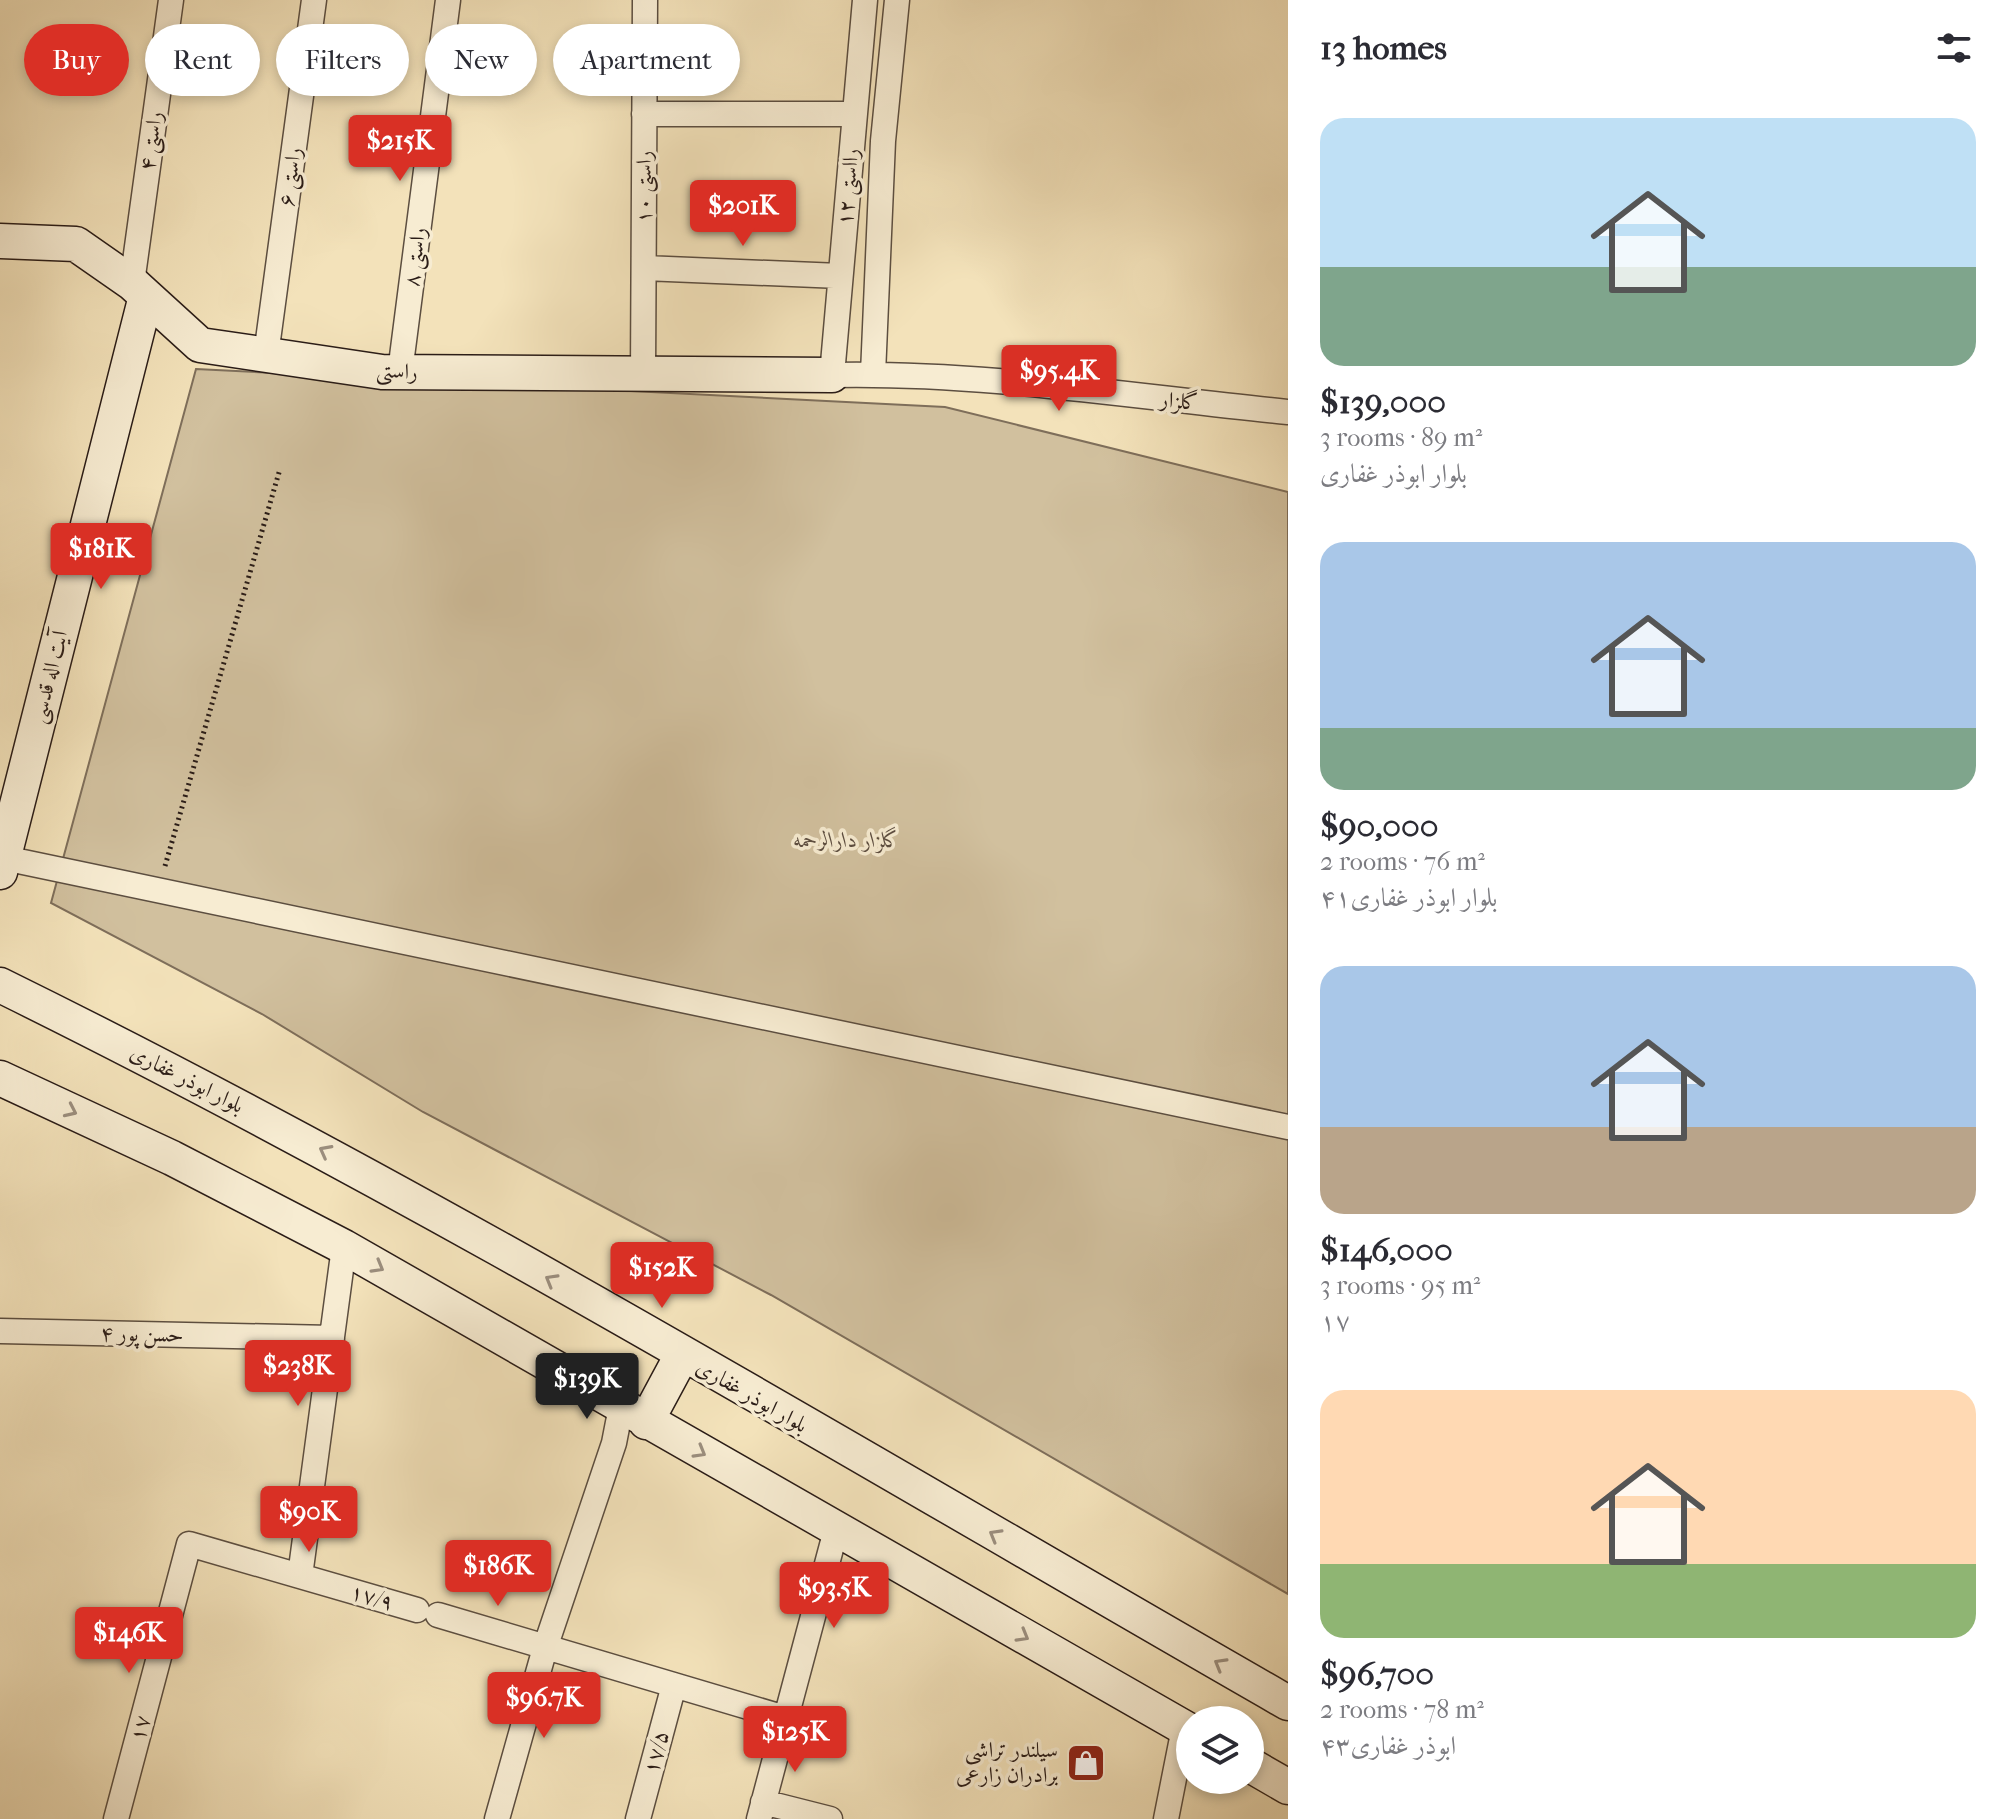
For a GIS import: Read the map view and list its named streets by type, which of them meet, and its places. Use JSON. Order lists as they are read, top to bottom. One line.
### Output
{"streets":{"main road":["راستی","آیت اله قدسی","بلوار ابوذر غفاری"],"street":["راستی ۴","راستی ۶","راستی ۱۰","۱۲ رااستی","راستی ۸","گلزار","۴ حسن پور","۱۷/۹","۱۷","۱۷/۵"]},"crossings":[["راستی ۴","راستی"],["راستی ۴","آیت اله قدسی"],["راستی ۶","راستی"],["راستی ۱۰","راستی"],["۱۲ رااستی","راستی"],["۱۲ رااستی","گلزار"],["راستی ۸","راستی"],["راستی","گلزار"],["راستی","آیت اله قدسی"],["۱۷/۹","۱۷"],["۱۷/۹","۱۷/۵"]],"parks":["گلزار دارالرحمه"],"places":{"shop":["سیلندر تراشی برادران زارعی"]},"page":{"heading":"13 homes","chip":["Buy","Rent","Filters","New","Apartment"],"list":[{"name":"$139,000","note":"3 rooms · 89 m² · بلوار ابوذر غفاری"},{"name":"$90,000","note":"2 rooms · 76 m² · بلوار ابوذر غفاری۴۱"},{"name":"$146,000","note":"3 rooms · 95 m² · ۱۷"},{"name":"$96,700","note":"2 rooms · 78 m² · ۴۳ابوذر غفاری"}],"price":["$215K","$201K","$95.4K","$181K","$152K","$238K","$139K","$90K","$186K","$93.5K","$146K","$96.7K","$125K"]}}
